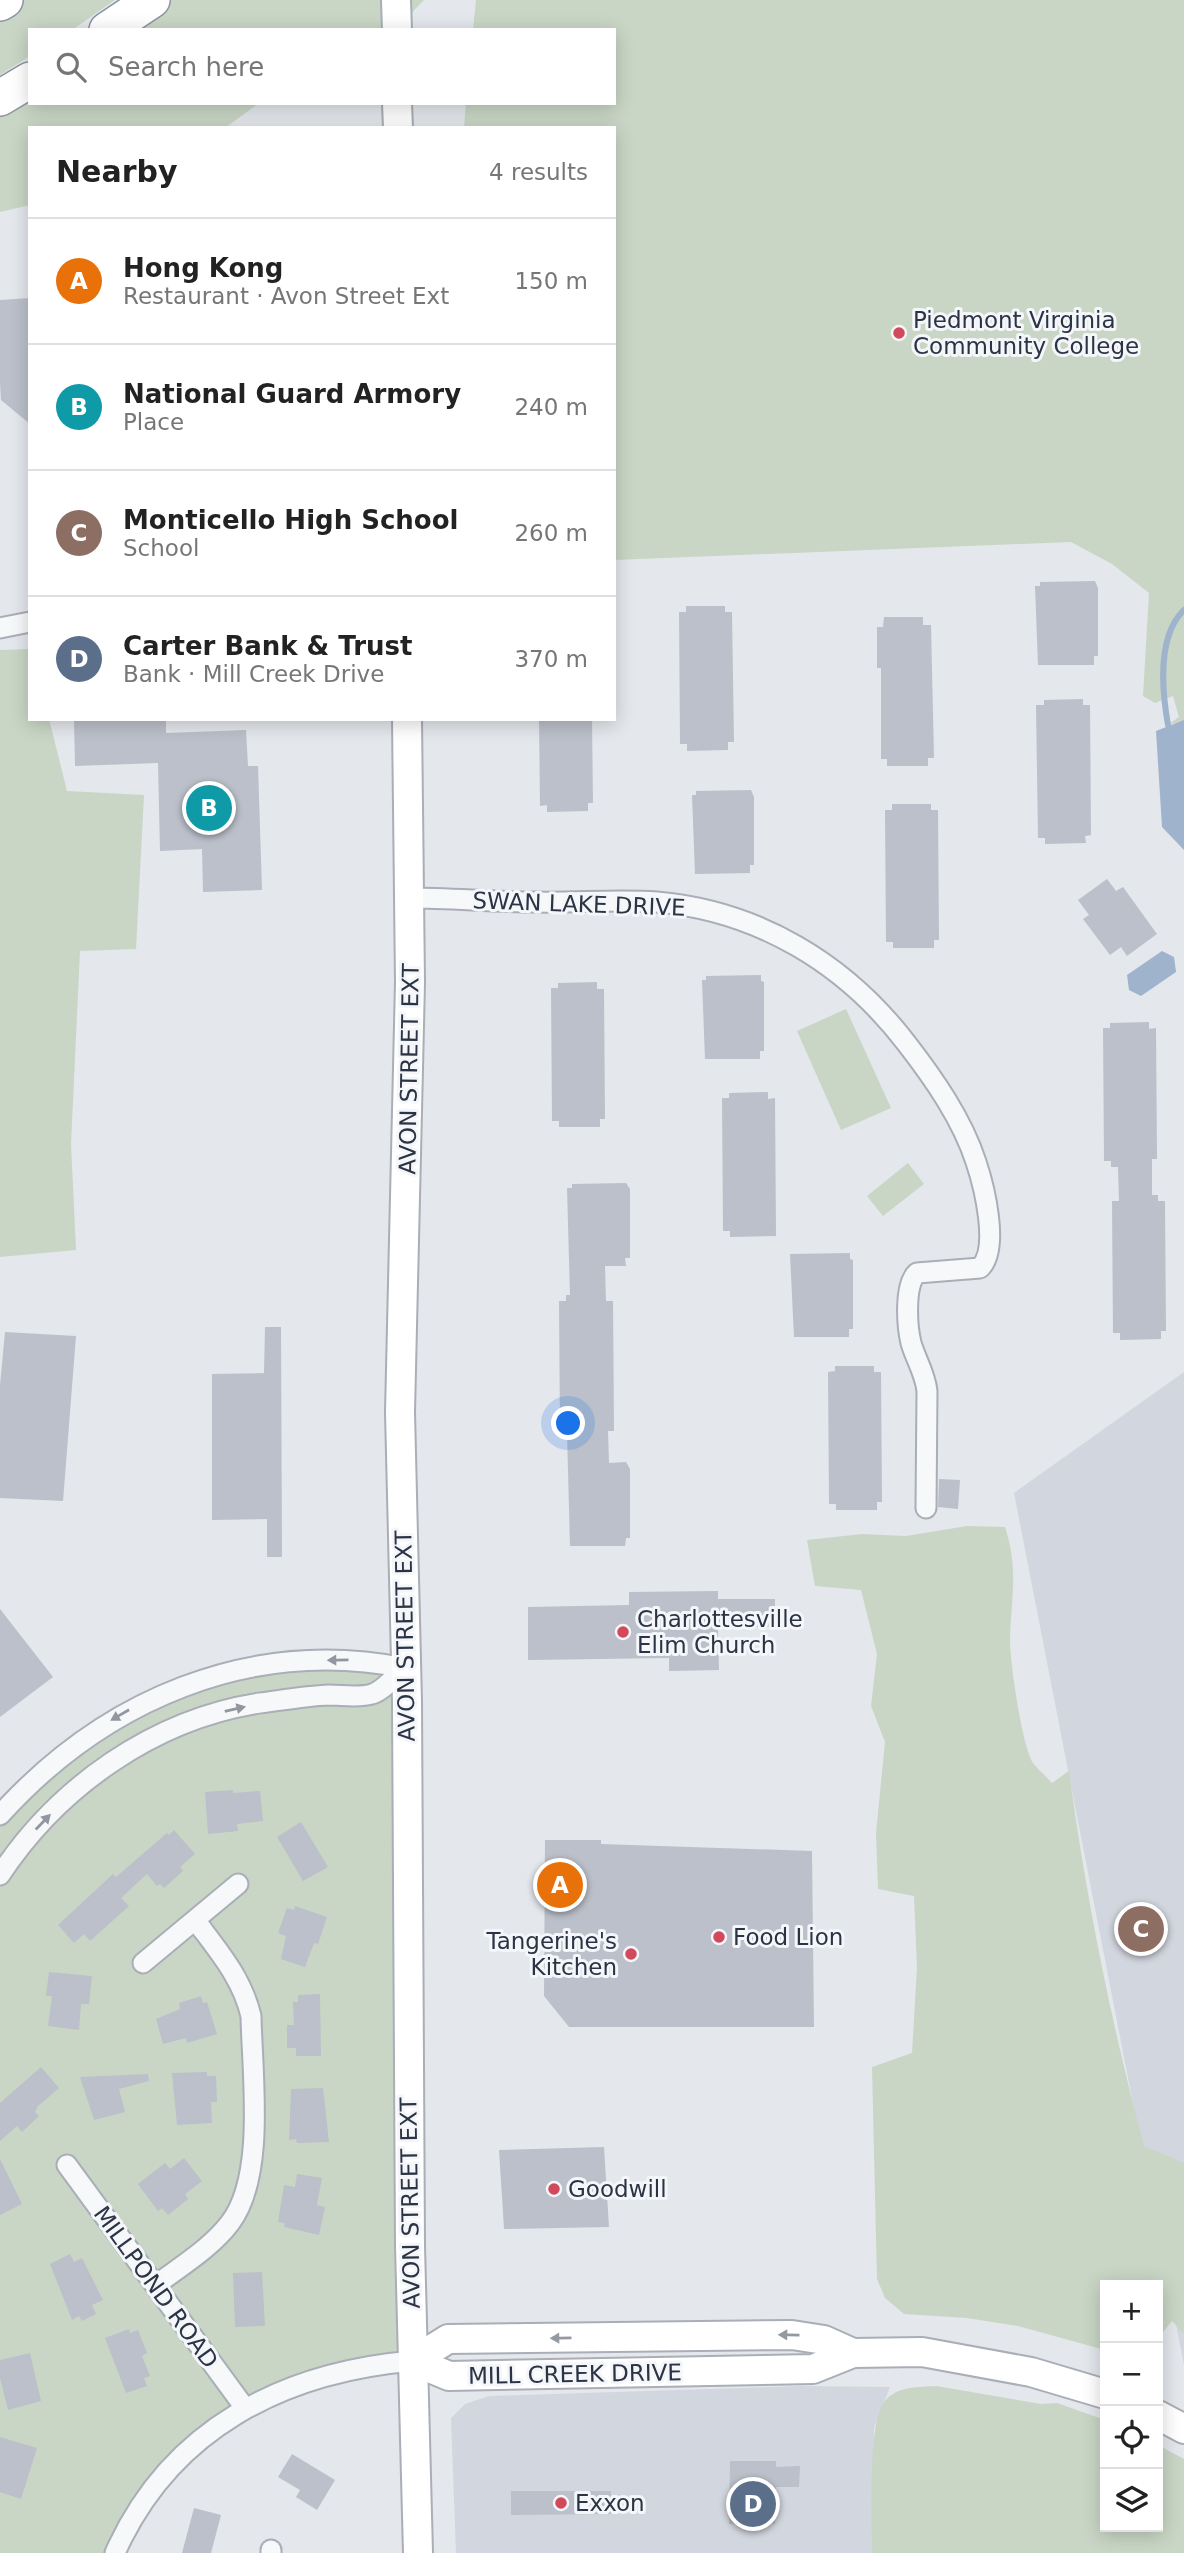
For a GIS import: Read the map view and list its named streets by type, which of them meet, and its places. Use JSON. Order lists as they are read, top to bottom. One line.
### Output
{"streets":{"main road":["AVON STREET EXT","MILL CREEK DRIVE"],"street":["SWAN LAKE DRIVE","MILLPOND ROAD"]},"crossings":[["SWAN LAKE DRIVE","AVON STREET EXT"],["AVON STREET EXT","MILL CREEK DRIVE"],["MILLPOND ROAD","MILL CREEK DRIVE"]],"places":["Piedmont Virginia Community College","Charlottesville Elim Church","Food Lion","Tangerine's Kitchen","Goodwill","Exxon"],"page":{"search":"Search here","heading":["Nearby","4 results"],"list":[{"mark":"A","name":"Hong Kong","note":"Restaurant · Avon Street Ext","value":"150 m"},{"mark":"B","name":"National Guard Armory","note":"Place","value":"240 m"},{"mark":"C","name":"Monticello High School","note":"School","value":"260 m"},{"mark":"D","name":"Carter Bank & Trust","note":"Bank · Mill Creek Drive","value":"370 m"}],"pins":["B","A","C","D"],"map_buttons":["+","−"]}}
